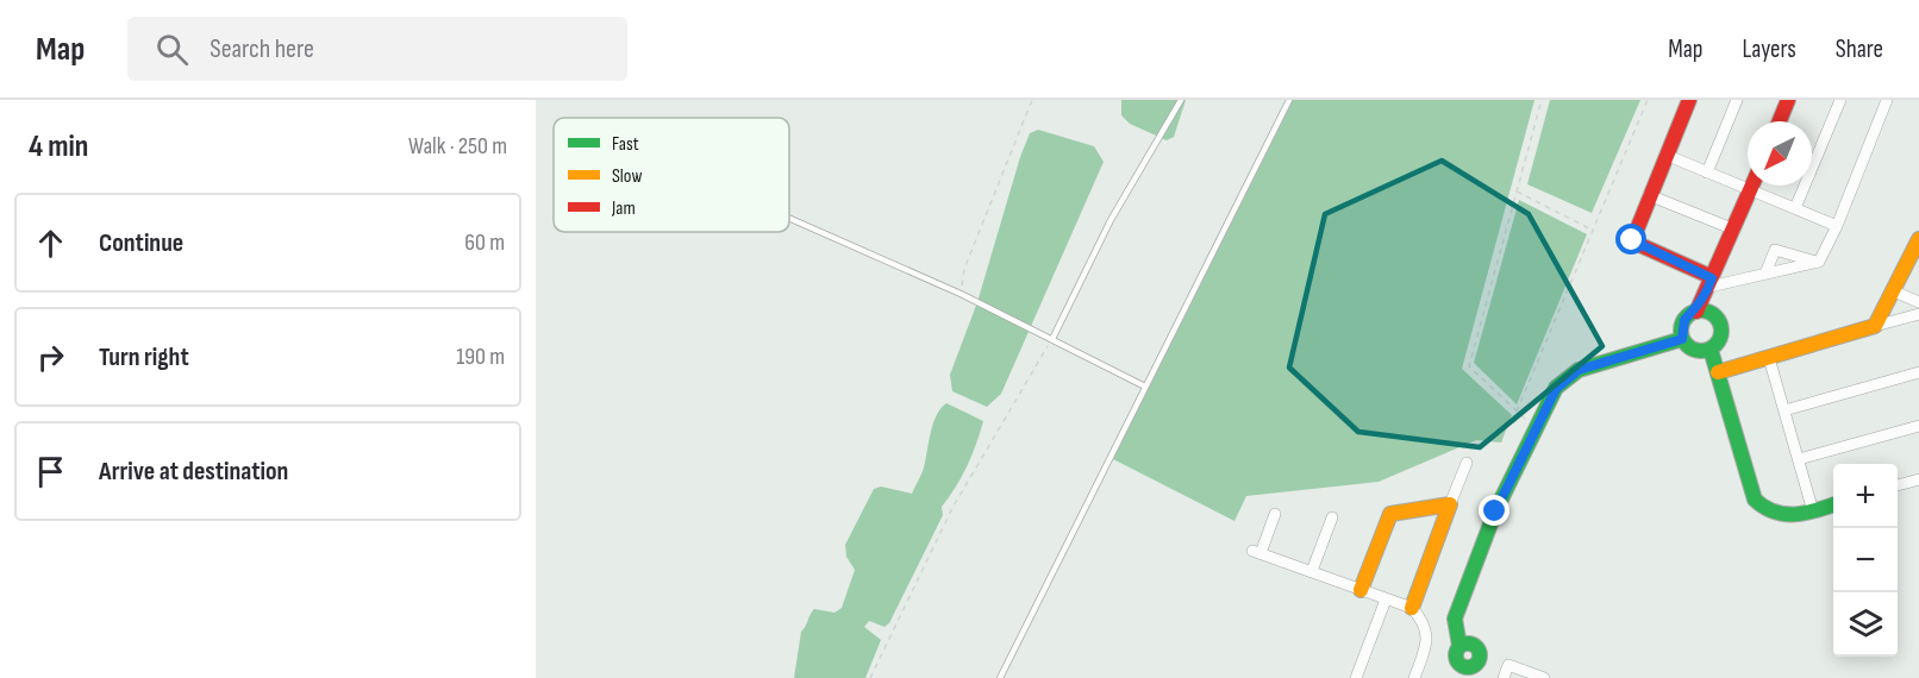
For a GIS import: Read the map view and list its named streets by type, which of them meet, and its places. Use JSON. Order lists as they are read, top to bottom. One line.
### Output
{"legend":["Fast","Slow","Jam"],"north":"bottom left","page":{"header":"Map","search":"Search here","nav":["Map","Layers","Share"],"heading":["4 min","Walk · 250 m"],"list":[["Continue","60 m"],["Turn right","190 m"],"Arrive at destination"],"map_buttons":["+","−"]}}
